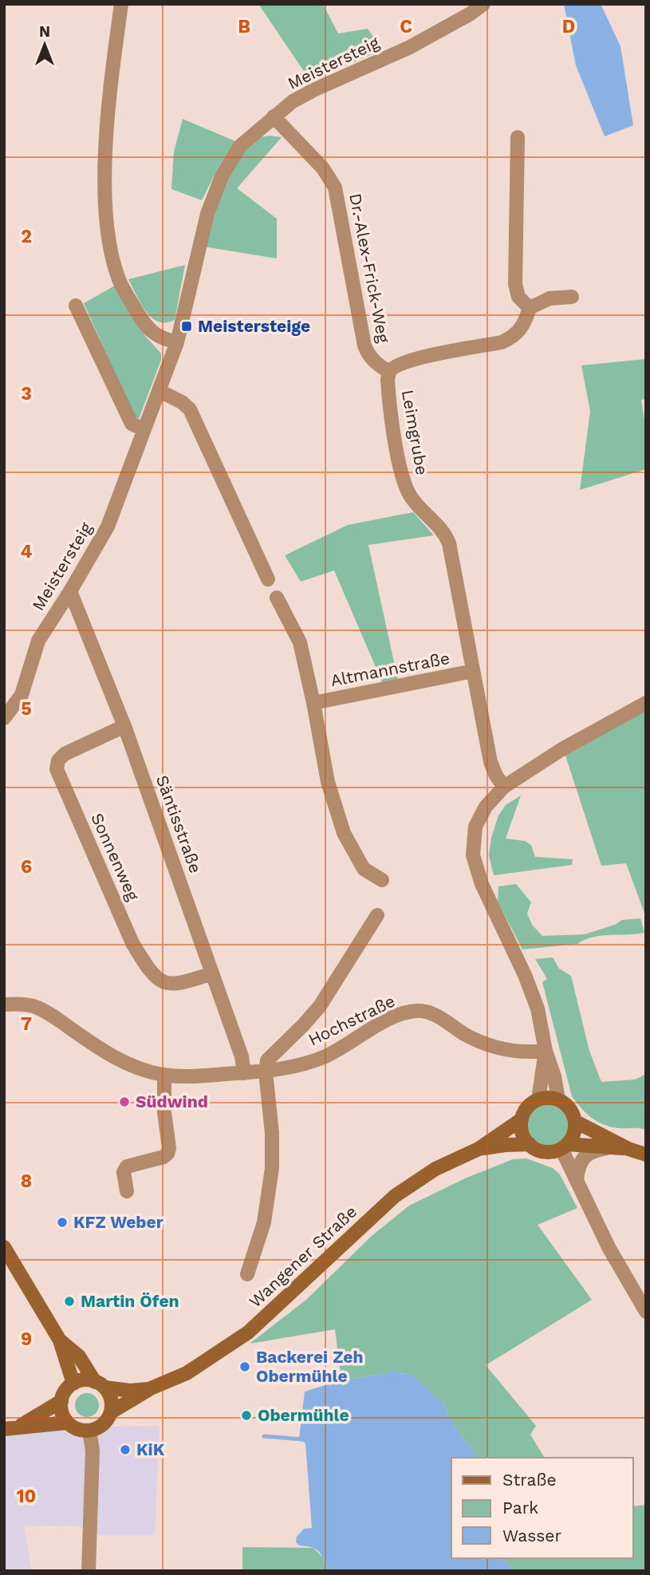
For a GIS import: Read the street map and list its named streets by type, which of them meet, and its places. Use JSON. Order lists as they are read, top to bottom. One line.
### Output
{"streets":{"main road":["Wangener Straße"],"street":["Meistersteig","Dr.-Alex-Frick-Weg","Leimgrube","Altmannstraße","Säntisstraße","Sonnenweg","Hochstraße"]},"crossings":[["Meistersteig","Dr.-Alex-Frick-Weg"],["Meistersteig","Säntisstraße"],["Dr.-Alex-Frick-Weg","Leimgrube"],["Leimgrube","Altmannstraße"],["Säntisstraße","Sonnenweg"],["Säntisstraße","Hochstraße"]],"places":{"transit":["Meistersteige"],"other":["Südwind","KFZ Weber","Martin Öfen","Backerei Zeh Obermühle","Obermühle","KiK"]},"legend":["Straße","Park","Wasser"],"north":"top","grid":{"columns":["B","C","D"],"rows":["2","3","4","5","6","7","8","9","10"]}}
